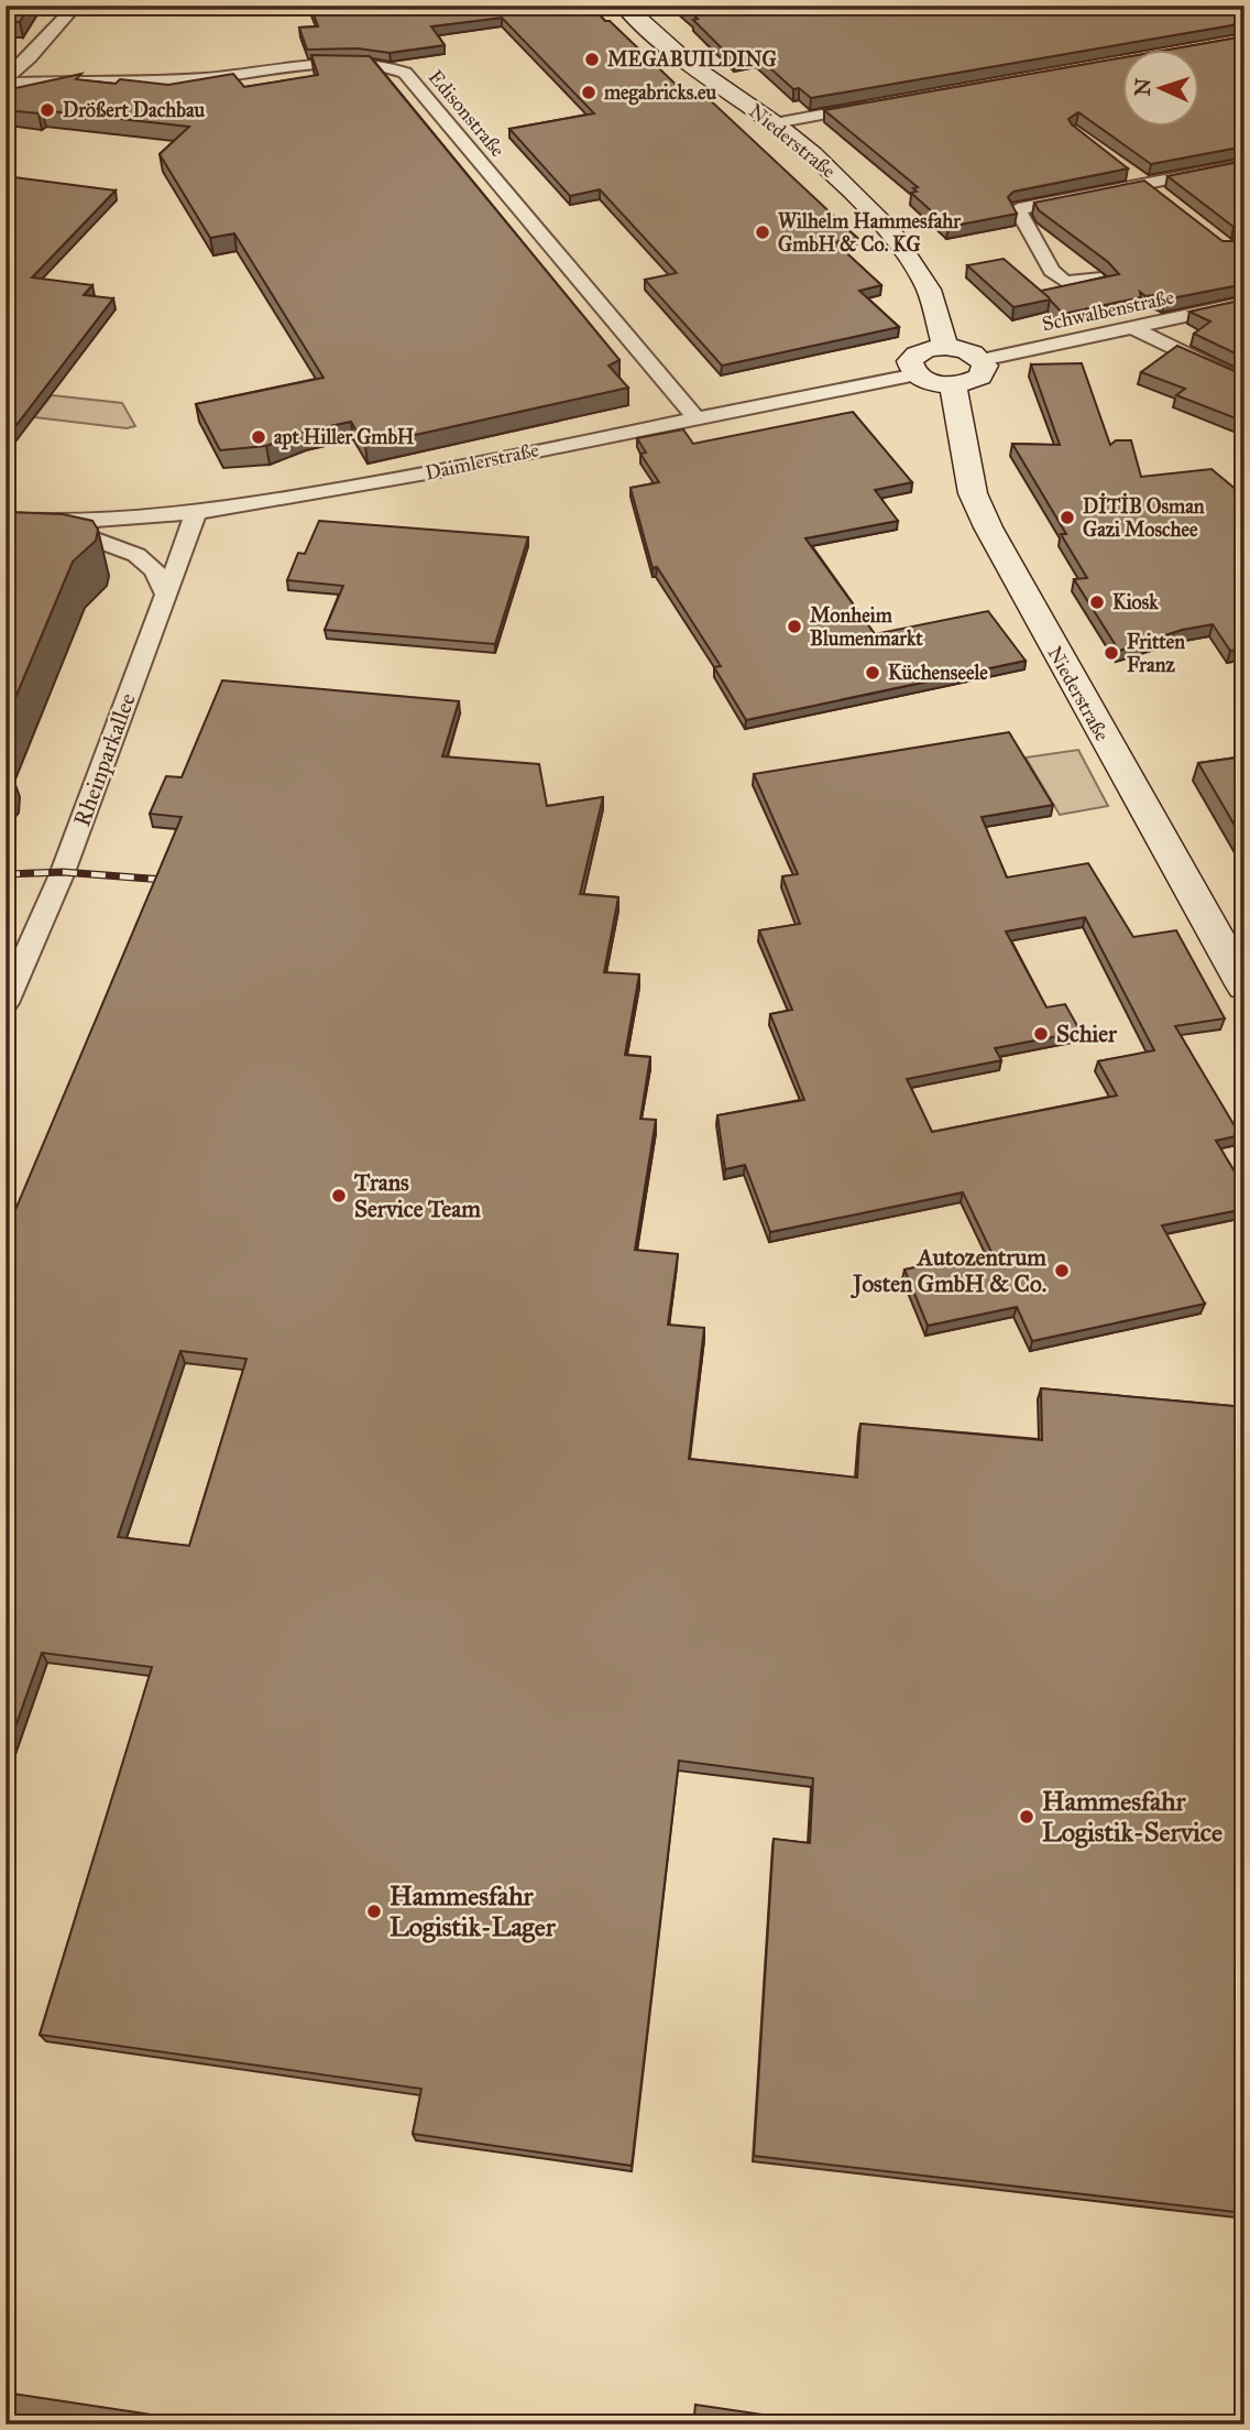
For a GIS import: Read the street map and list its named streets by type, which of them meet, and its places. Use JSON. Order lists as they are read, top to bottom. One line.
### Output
{"streets":{"street":["Edisonstraße","Niederstraße","Schwalbenstraße","Daimlerstraße","Rheinparkallee"]},"crossings":[["Edisonstraße","Daimlerstraße"],["Daimlerstraße","Rheinparkallee"]],"places":["MEGABUILDING","megabricks.eu","Drößert Dachbau","Wilhelm Hammesfahr GmbH & Co. KG","apt Hiller GmbH","DİTİB Osman Gazi Moschee","Kiosk","Monheim Blumenmarkt","Fritten Franz","Küchenseele","Schier","Trans Service Team","Autozentrum Josten GmbH & Co.","Hammesfahr Logistik-Service","Hammesfahr Logistik-Lager"],"north":"left"}
